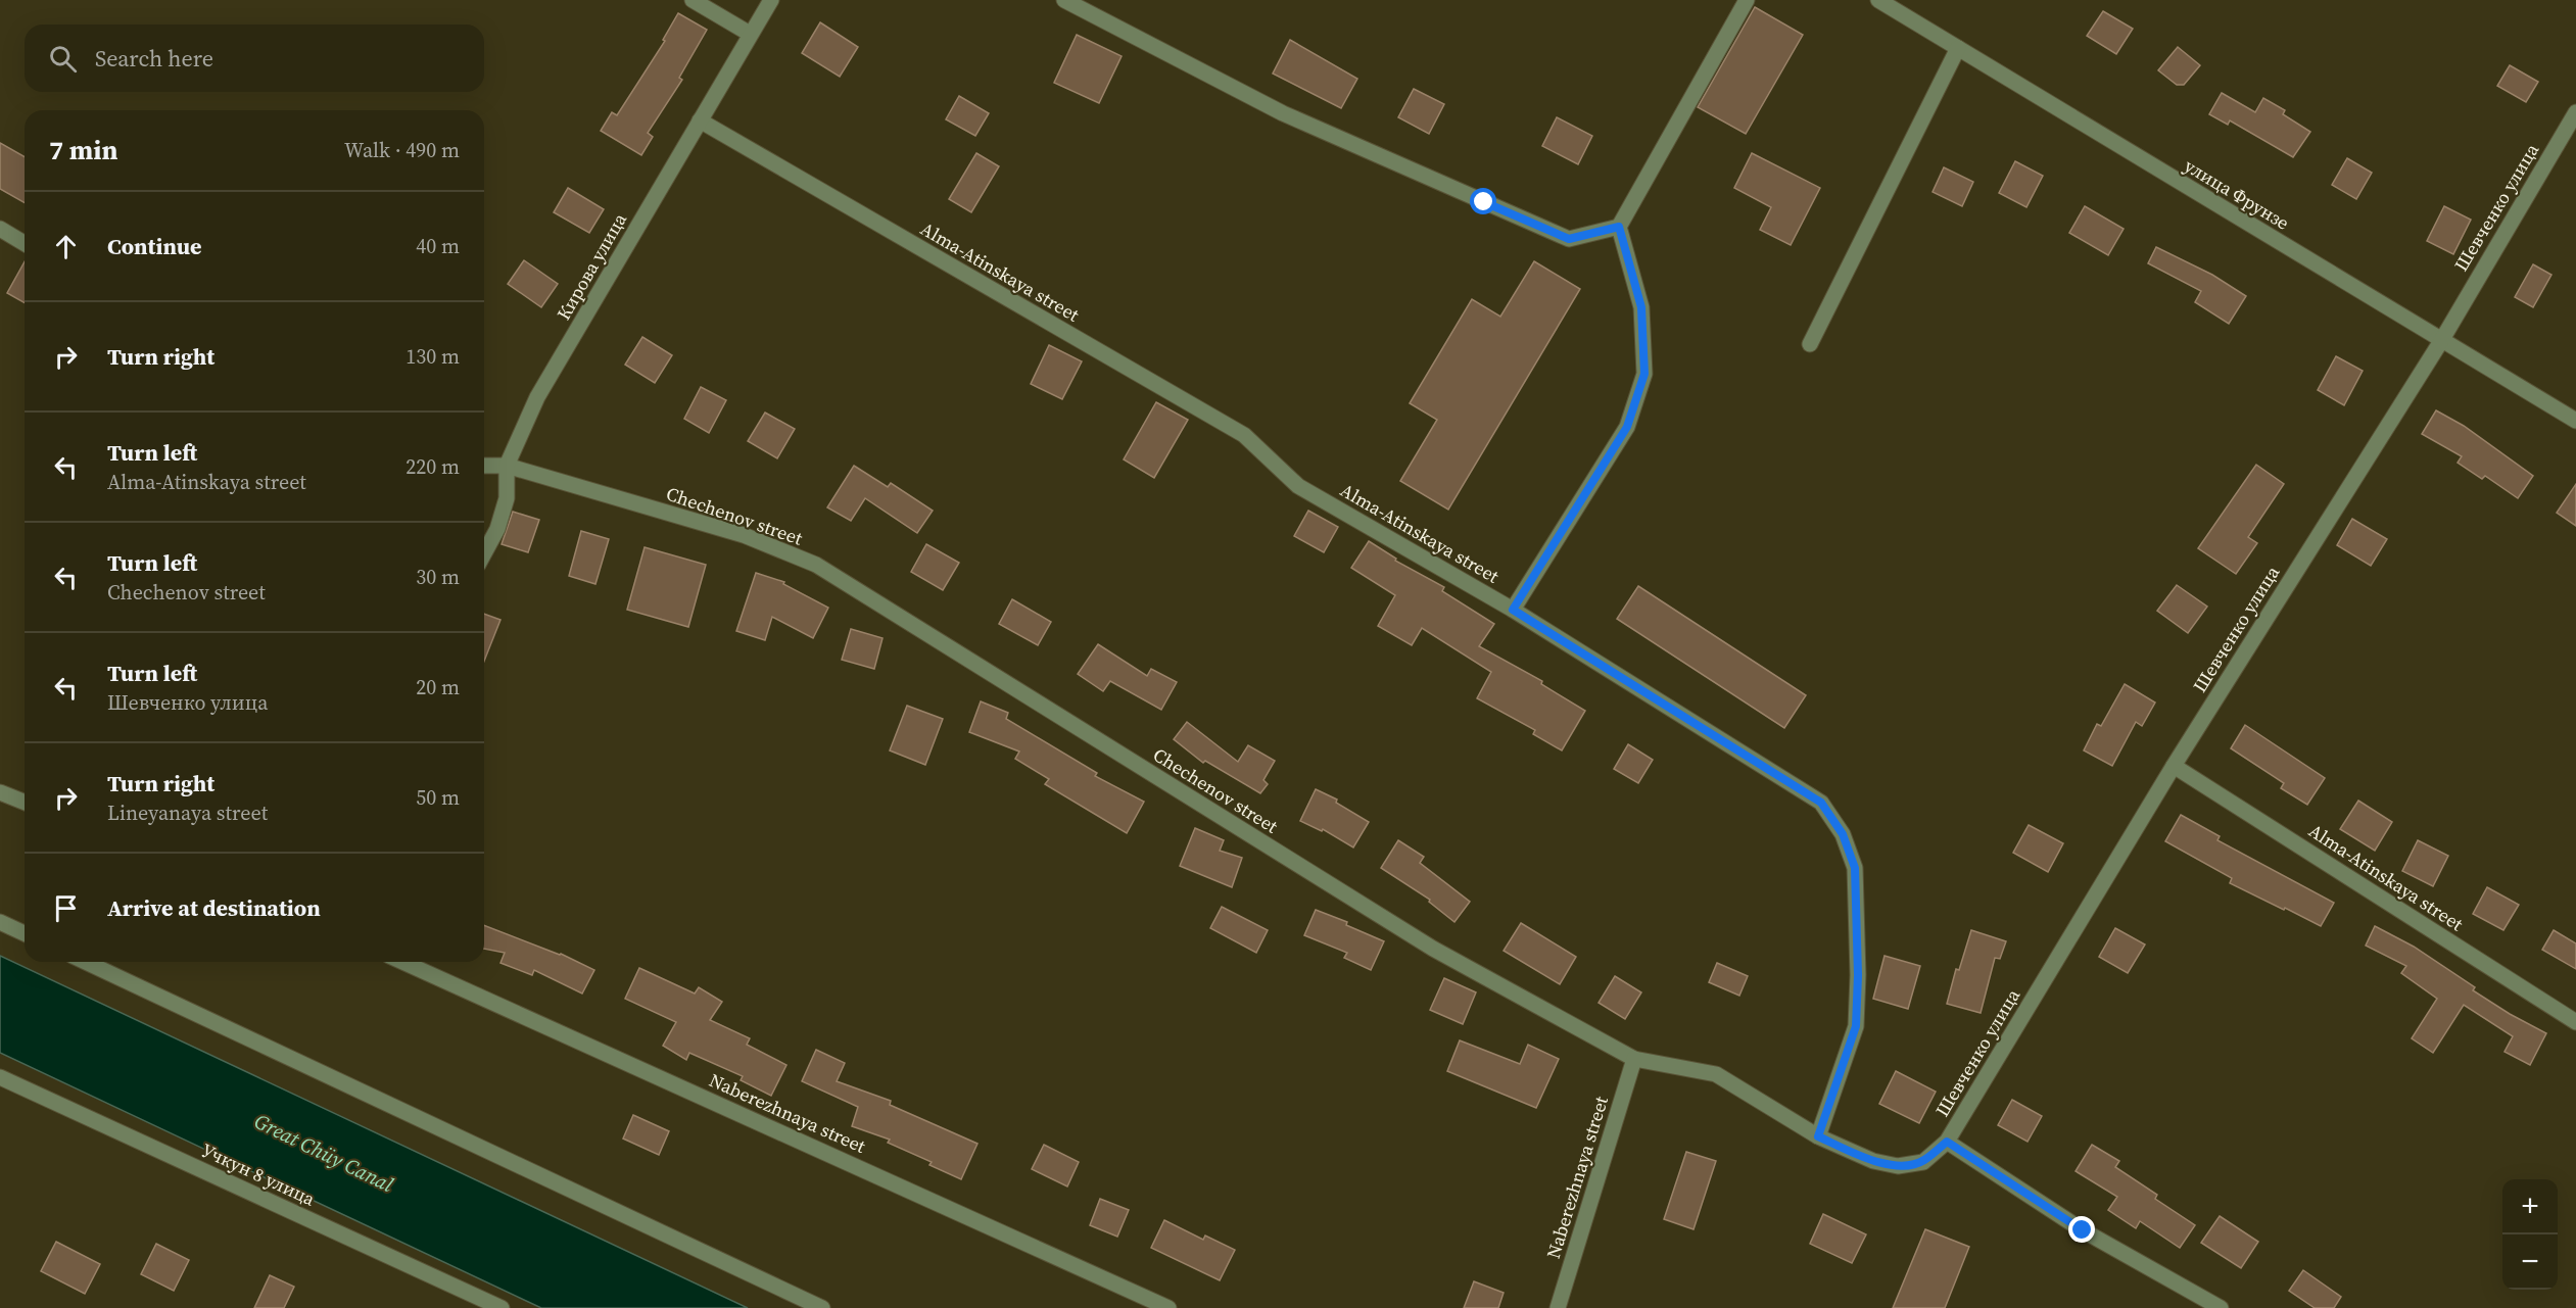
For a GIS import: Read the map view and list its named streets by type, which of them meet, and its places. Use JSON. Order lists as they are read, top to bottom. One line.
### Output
{"streets":{"street":["улица Фрунзе","Шевченко улица","Кирова улица","Alma-Atinskaya street","Chechenov street","Naberezhnaya street","Учкун 8 улица"]},"crossings":[["улица Фрунзе","Шевченко улица"],["Шевченко улица","Alma-Atinskaya street"],["Шевченко улица","Chechenov street"],["Кирова улица","Alma-Atinskaya street"],["Кирова улица","Chechenov street"],["Alma-Atinskaya street","Chechenov street"],["Chechenov street","Naberezhnaya street"]],"water":["Great Chüy Canal"],"page":{"search":"Search here","heading":["7 min","Walk · 490 m"],"list":[["Continue","40 m"],["Turn right","130 m"],["Turn left","Alma-Atinskaya street","220 m"],["Turn left","Chechenov street","30 m"],["Turn left","Шевченко улица","20 m"],["Turn right","Lineyanaya street","50 m"],"Arrive at destination"],"map_buttons":["+","−"]}}
